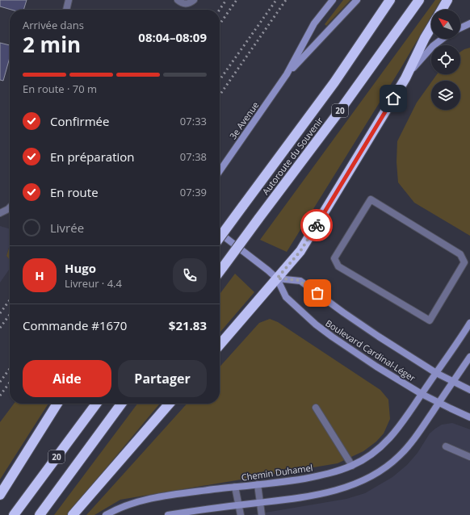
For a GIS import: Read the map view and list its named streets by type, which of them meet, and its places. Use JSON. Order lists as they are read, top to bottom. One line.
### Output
{"streets":{"highway":["20","Autoroute du Souvenir"],"street":["3e Avenue","Boulevard Cardinal-Léger","Chemin Duhamel"]},"crossings":[["Boulevard Cardinal-Léger","Chemin Duhamel"]],"north":"top left","page":{"heading":["2 min","Arrivée dans","08:04–08:09"],"panel":["Hugo","Livreur · 4.4","Commande #1670","$21.83"],"bar":"En route · 70 m","list":[["Confirmée","07:33"],["En préparation","07:38"],["En route","07:39"],"Livrée"],"round":"H","buttons":["Aide","Partager"]}}
